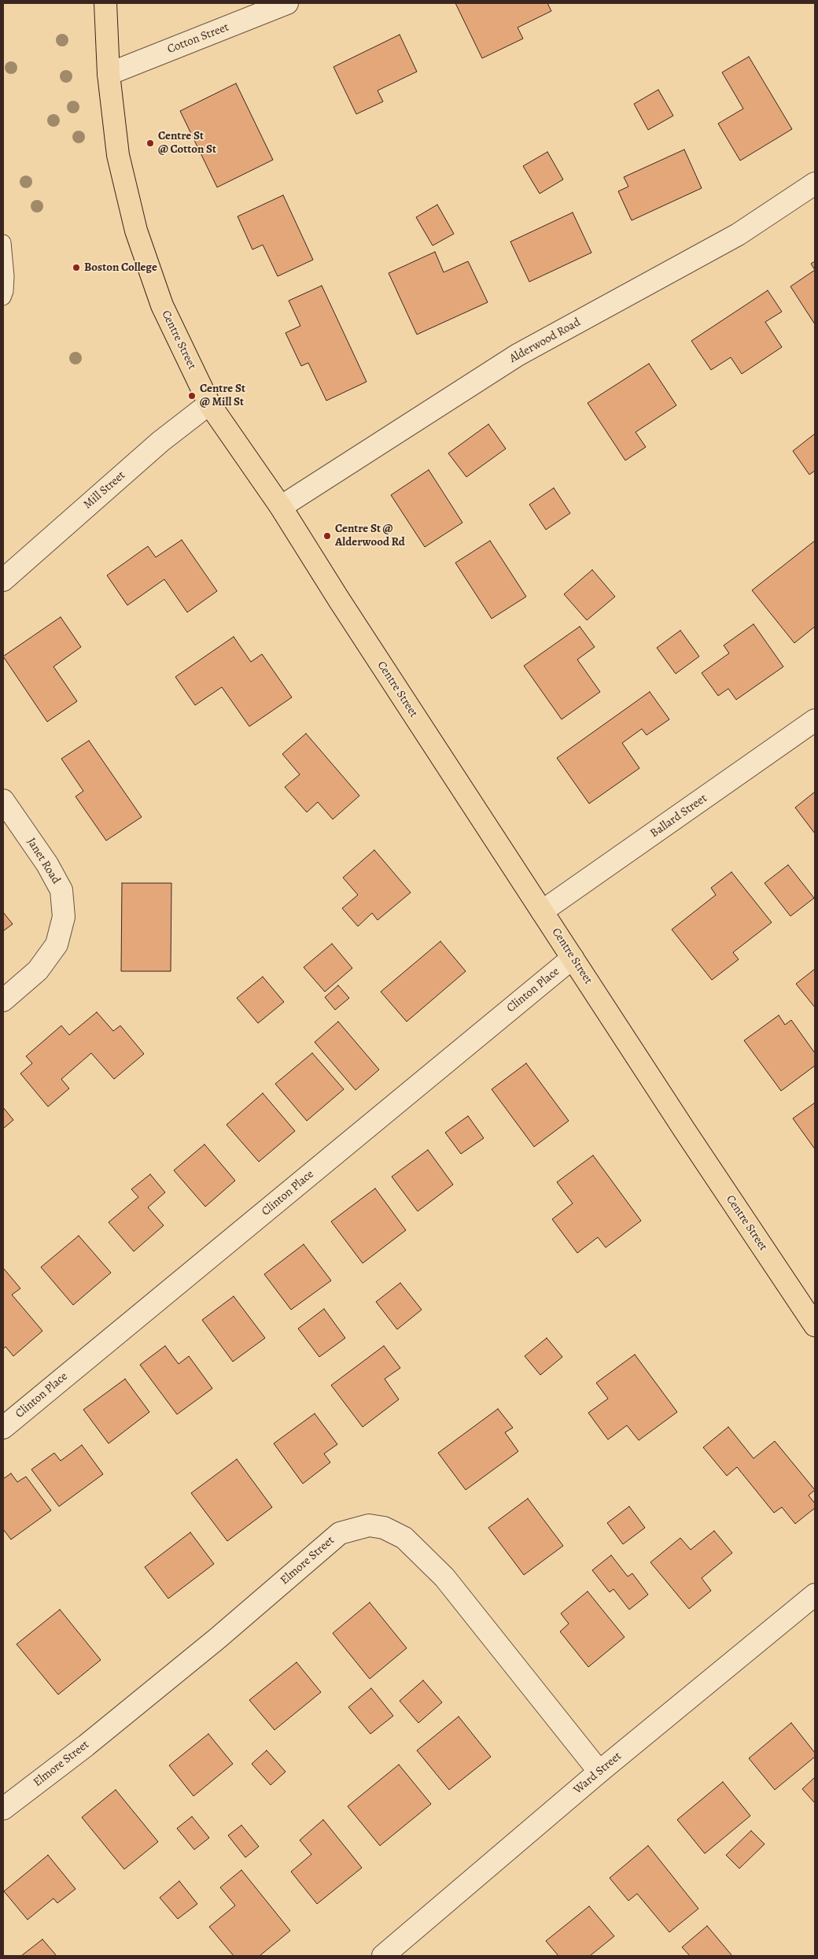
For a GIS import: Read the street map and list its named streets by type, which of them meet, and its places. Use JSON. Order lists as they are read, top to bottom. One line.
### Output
{"streets":{"main road":["Centre Street"],"street":["Cotton Street","Alderwood Road","Mill Street","Ballard Street","Janet Road","Clinton Place","Elmore Street","Ward Street"]},"crossings":[["Cotton Street","Centre Street"],["Centre Street","Alderwood Road"],["Centre Street","Mill Street"],["Centre Street","Ballard Street"],["Centre Street","Clinton Place"],["Elmore Street","Ward Street"]],"places":["Centre St @ Cotton St","Boston College","Centre St @ Mill St","Centre St @ Alderwood Rd"]}
